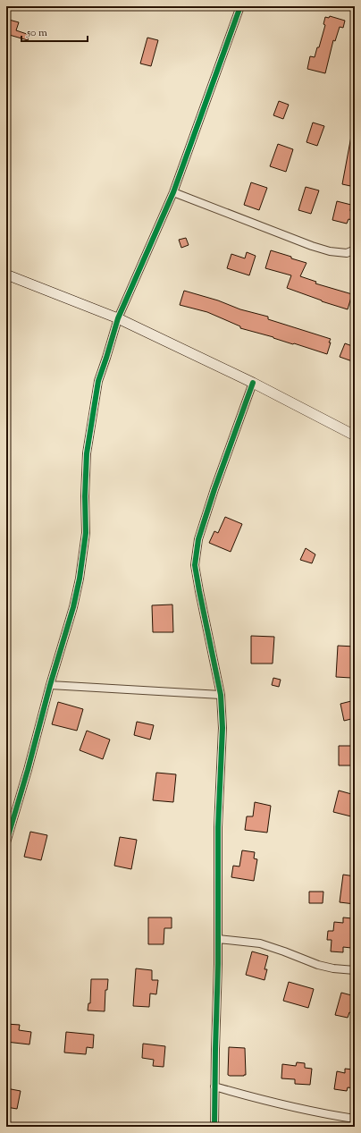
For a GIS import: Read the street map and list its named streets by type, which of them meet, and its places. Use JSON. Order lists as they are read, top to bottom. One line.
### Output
{"scale_bar":"50 m"}
